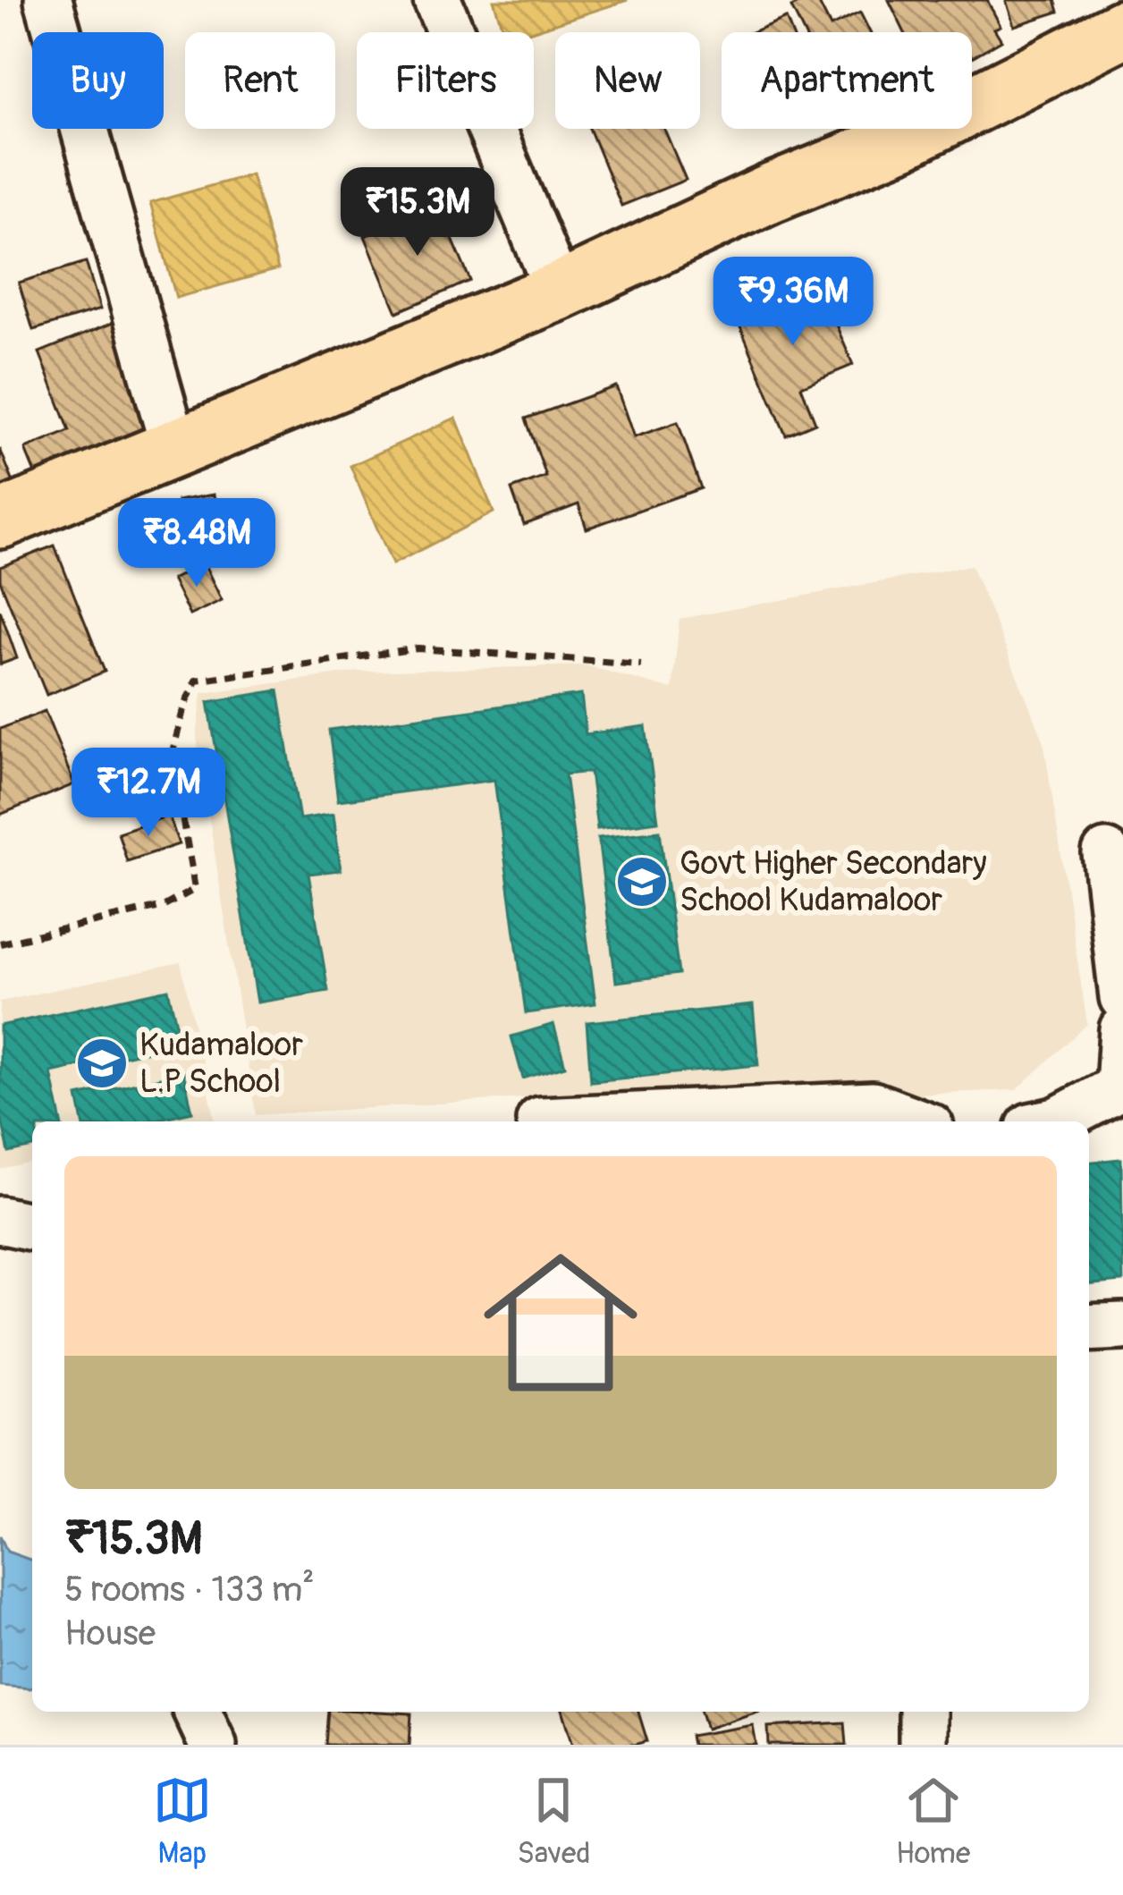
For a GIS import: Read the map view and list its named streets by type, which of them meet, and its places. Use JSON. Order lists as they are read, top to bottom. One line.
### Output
{"places":{"school or university":["Govt Higher Secondary School Kudamaloor","Kudamaloor L.P School"]},"page":{"chip":["Buy","Rent","Filters","New","Apartment"],"price":["₹15.3M","₹9.36M","₹8.48M","₹12.7M"],"list":[{"name":"₹15.3M","note":"5 rooms · 133 m² · House"}],"tabs":["Map","Saved","Home"]}}
